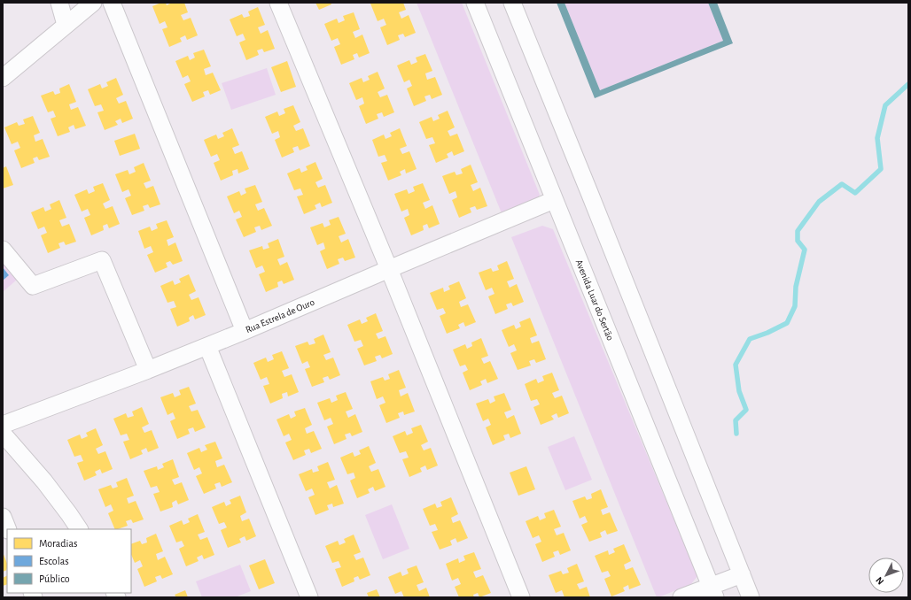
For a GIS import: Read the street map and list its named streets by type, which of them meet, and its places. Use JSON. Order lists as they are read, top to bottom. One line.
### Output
{"streets":{"street":["Avenida Luar do Sertão","Rua Estrela de Ouro"]},"crossings":[["Avenida Luar do Sertão","Rua Estrela de Ouro"]],"legend":["Moradias","Escolas","Público"],"north":"bottom left"}
